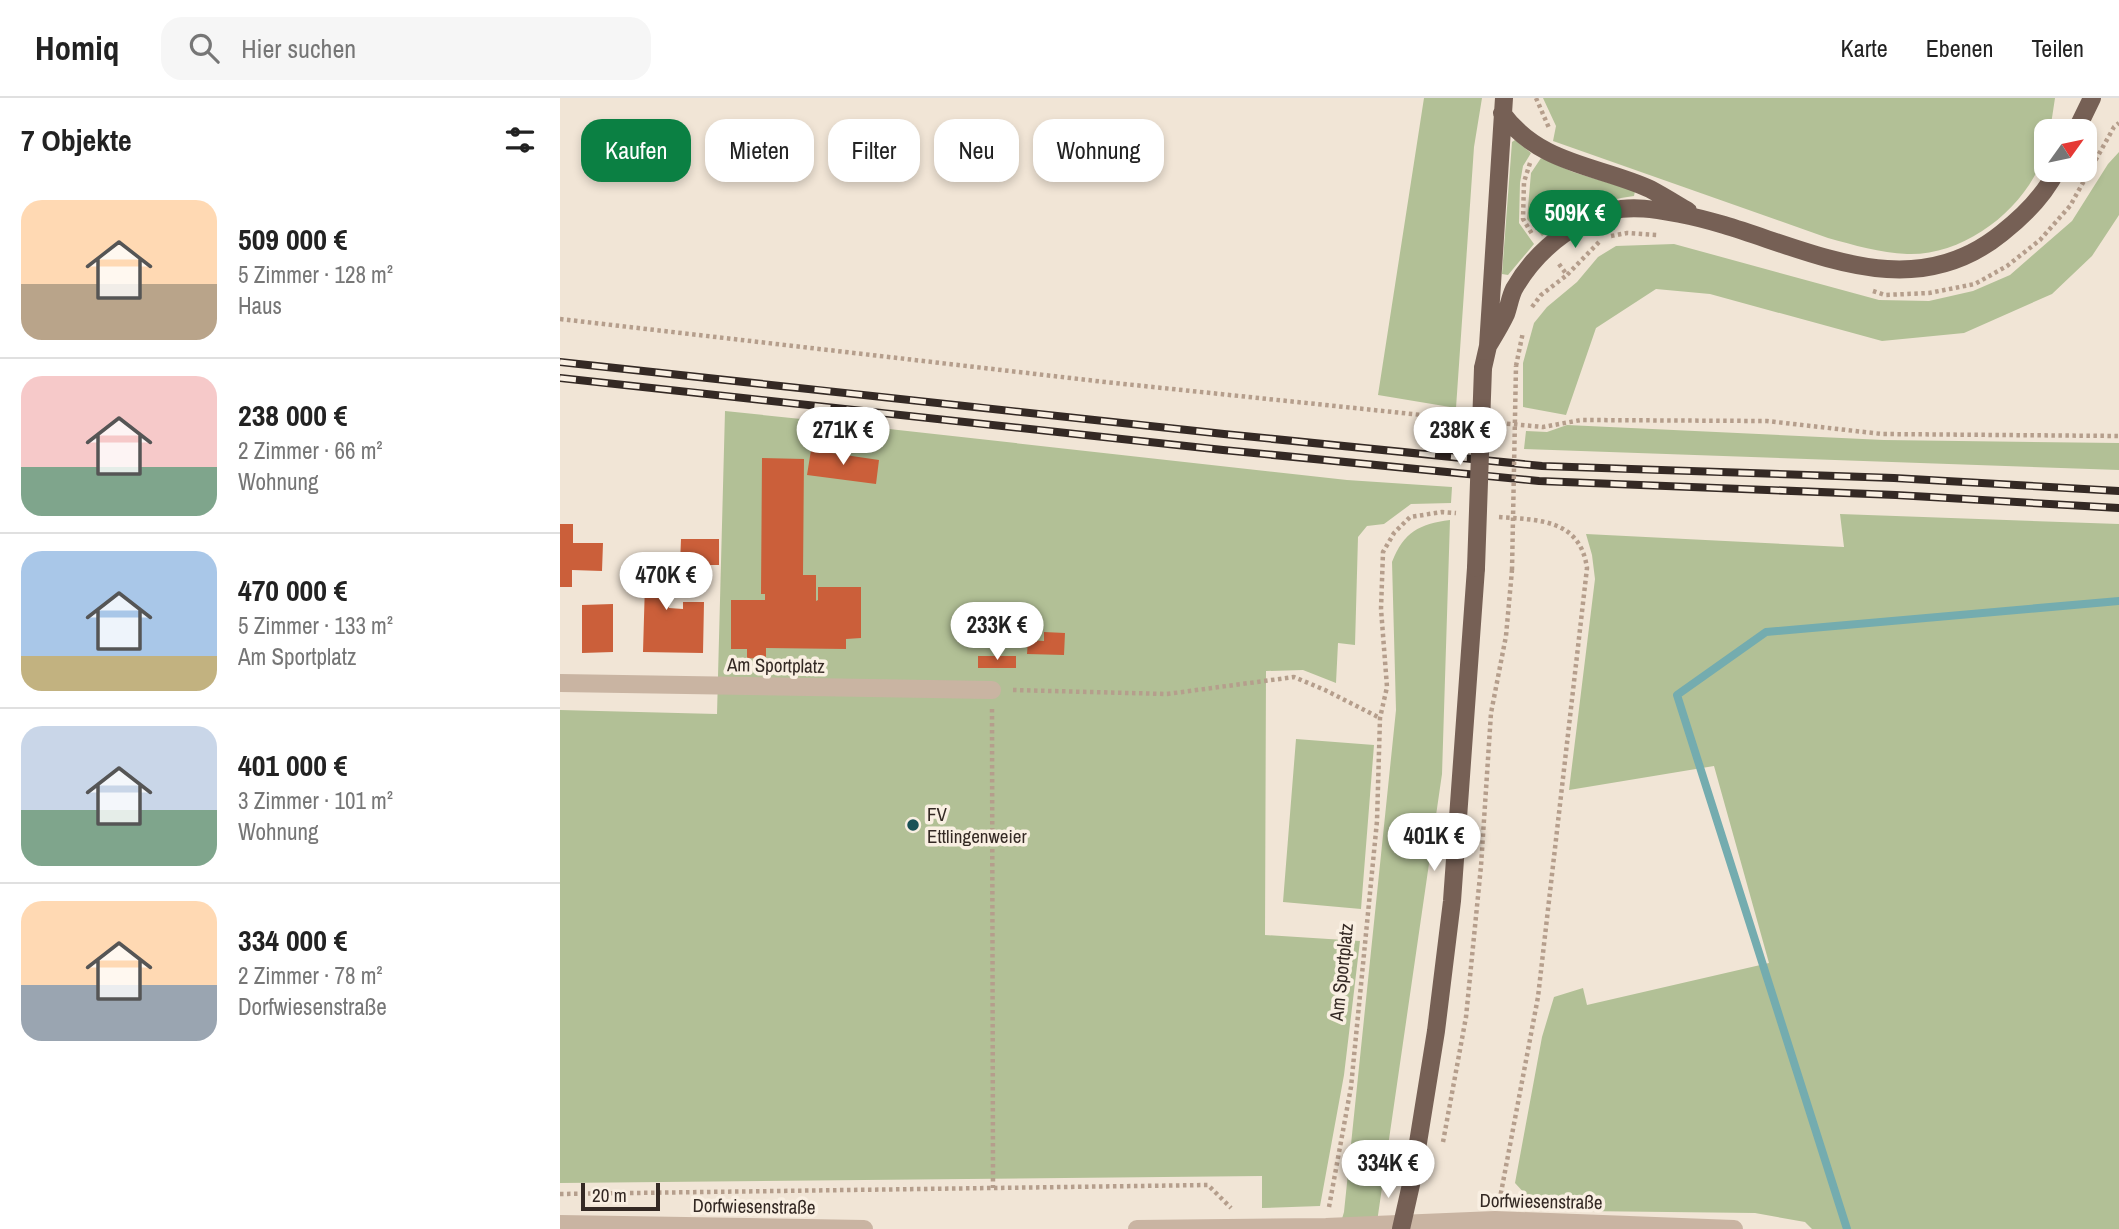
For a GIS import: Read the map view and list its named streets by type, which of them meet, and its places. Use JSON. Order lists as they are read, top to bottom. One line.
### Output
{"streets":{"street":["Am Sportplatz","Dorfwiesenstraße"]},"crossings":[["Am Sportplatz","Dorfwiesenstraße"]],"places":["FV Ettlingenweier"],"scale_bar":"20 m","north":"top right","page":{"header":"Homiq","search":"Hier suchen","nav":["Karte","Ebenen","Teilen"],"heading":"7 Objekte","chip":["Kaufen","Mieten","Filter","Neu","Wohnung"],"list":[{"name":"509 000 €","note":"5 Zimmer · 128 m² · Haus"},{"name":"238 000 €","note":"2 Zimmer · 66 m² · Wohnung"},{"name":"470 000 €","note":"5 Zimmer · 133 m² · Am Sportplatz"},{"name":"401 000 €","note":"3 Zimmer · 101 m² · Wohnung"},{"name":"334 000 €","note":"2 Zimmer · 78 m² · Dorfwiesenstraße"}],"price":["509K €","271K €","238K €","470K €","233K €","401K €","334K €"],"scale":"20 m"}}
